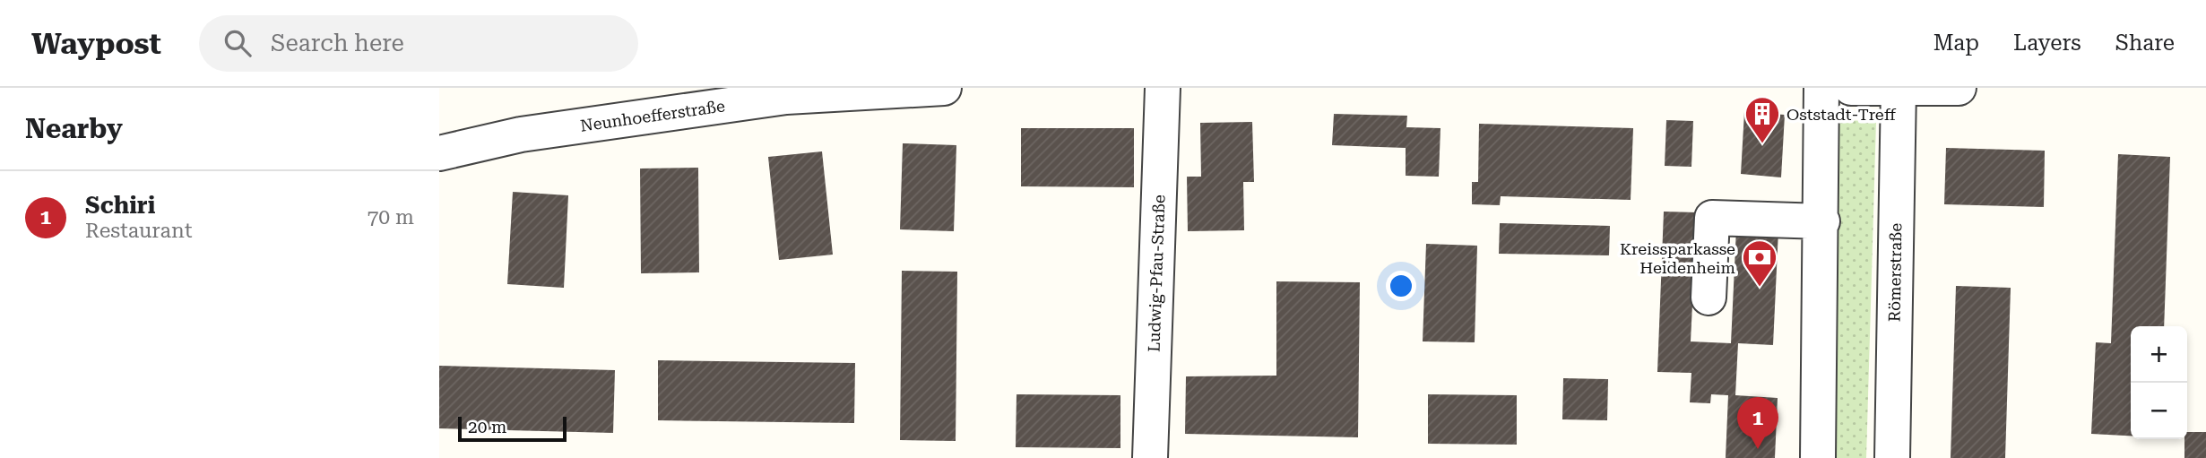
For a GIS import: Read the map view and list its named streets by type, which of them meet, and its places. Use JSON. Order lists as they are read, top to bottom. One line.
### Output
{"streets":{"street":["Neunhoefferstraße","Römerstraße","Ludwig-Pfau-Straße"]},"places":{"building":["Oststadt-Treff"],"bank":["Kreissparkasse Heidenheim"]},"scale_bar":"20 m","page":{"header":"Waypost","search":"Search here","nav":["Map","Layers","Share"],"heading":"Nearby","list":[{"mark":"1","name":"Schiri","note":"Restaurant","value":"70 m"}],"map_buttons":["+","−"],"pins":"1","scale":"20 m"}}
